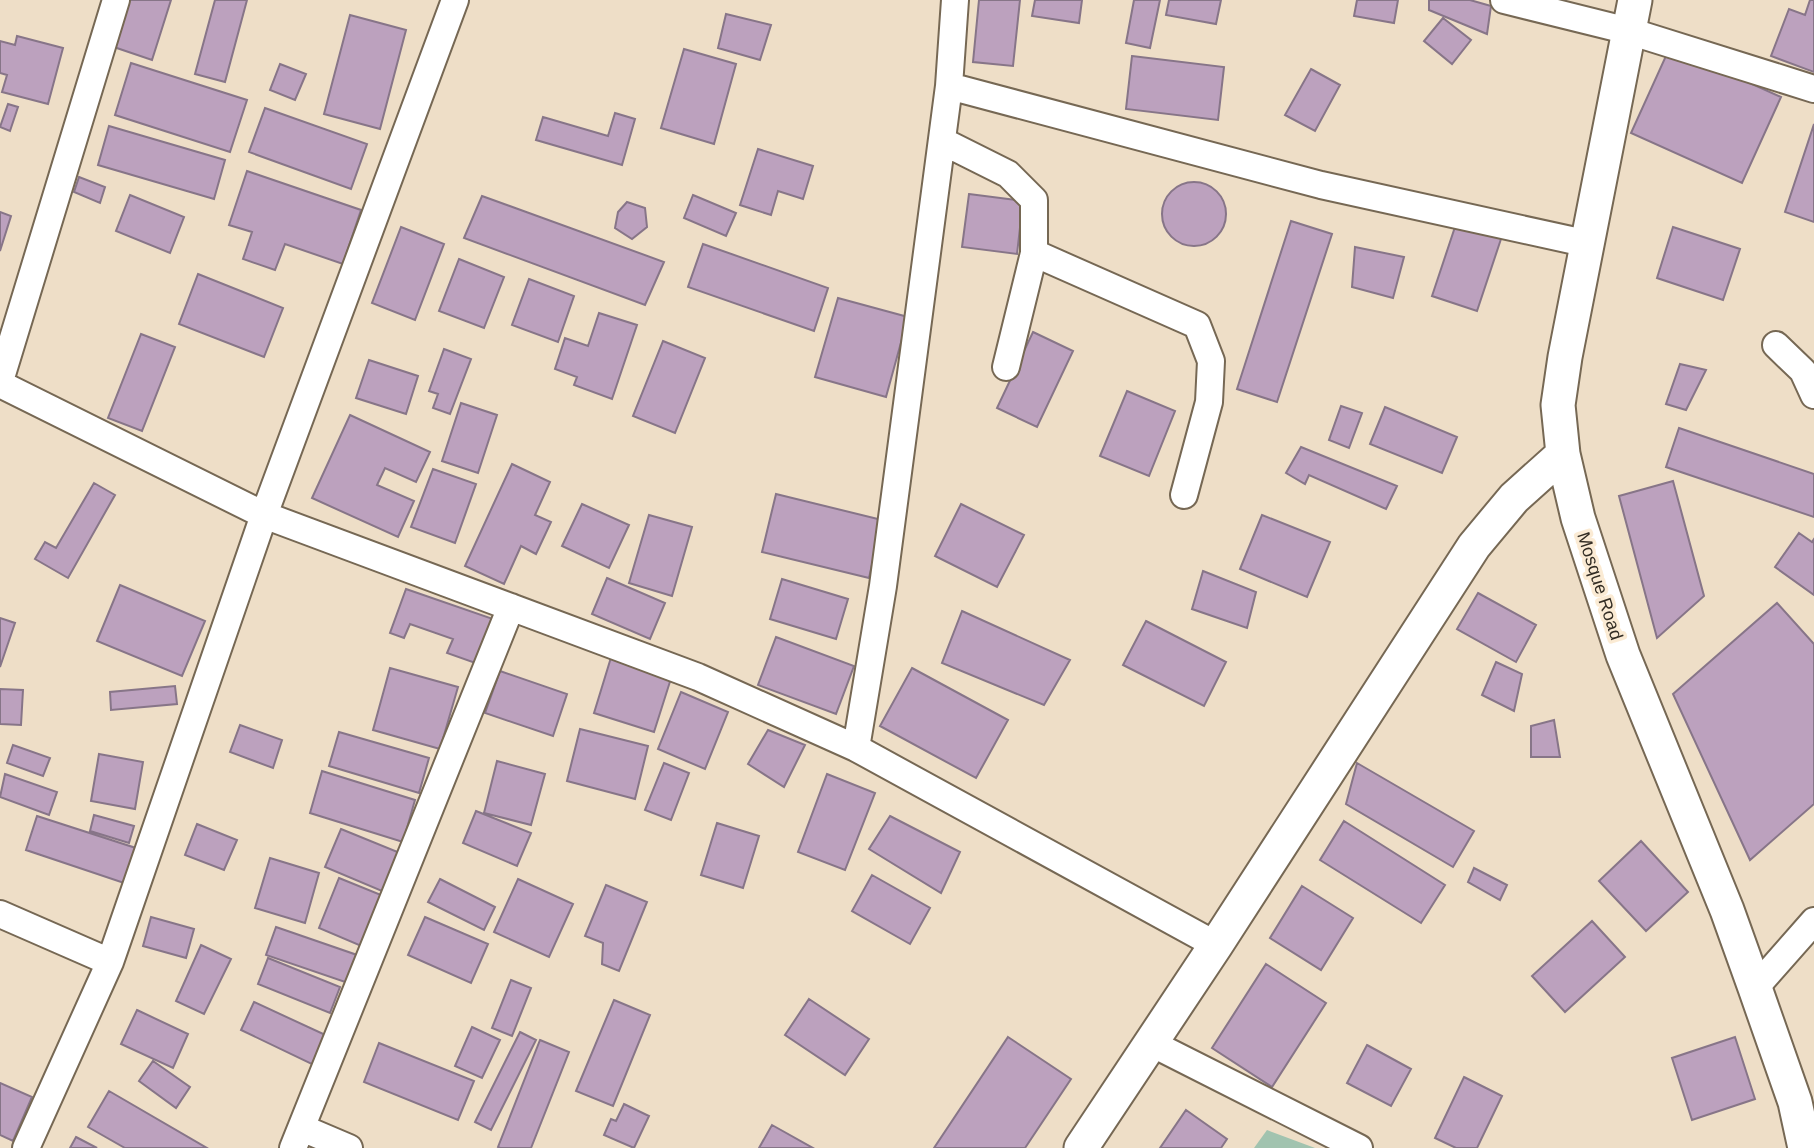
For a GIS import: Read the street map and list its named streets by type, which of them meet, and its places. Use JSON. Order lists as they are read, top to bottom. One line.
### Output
{"streets":{"street":["Mosque Road"]}}
